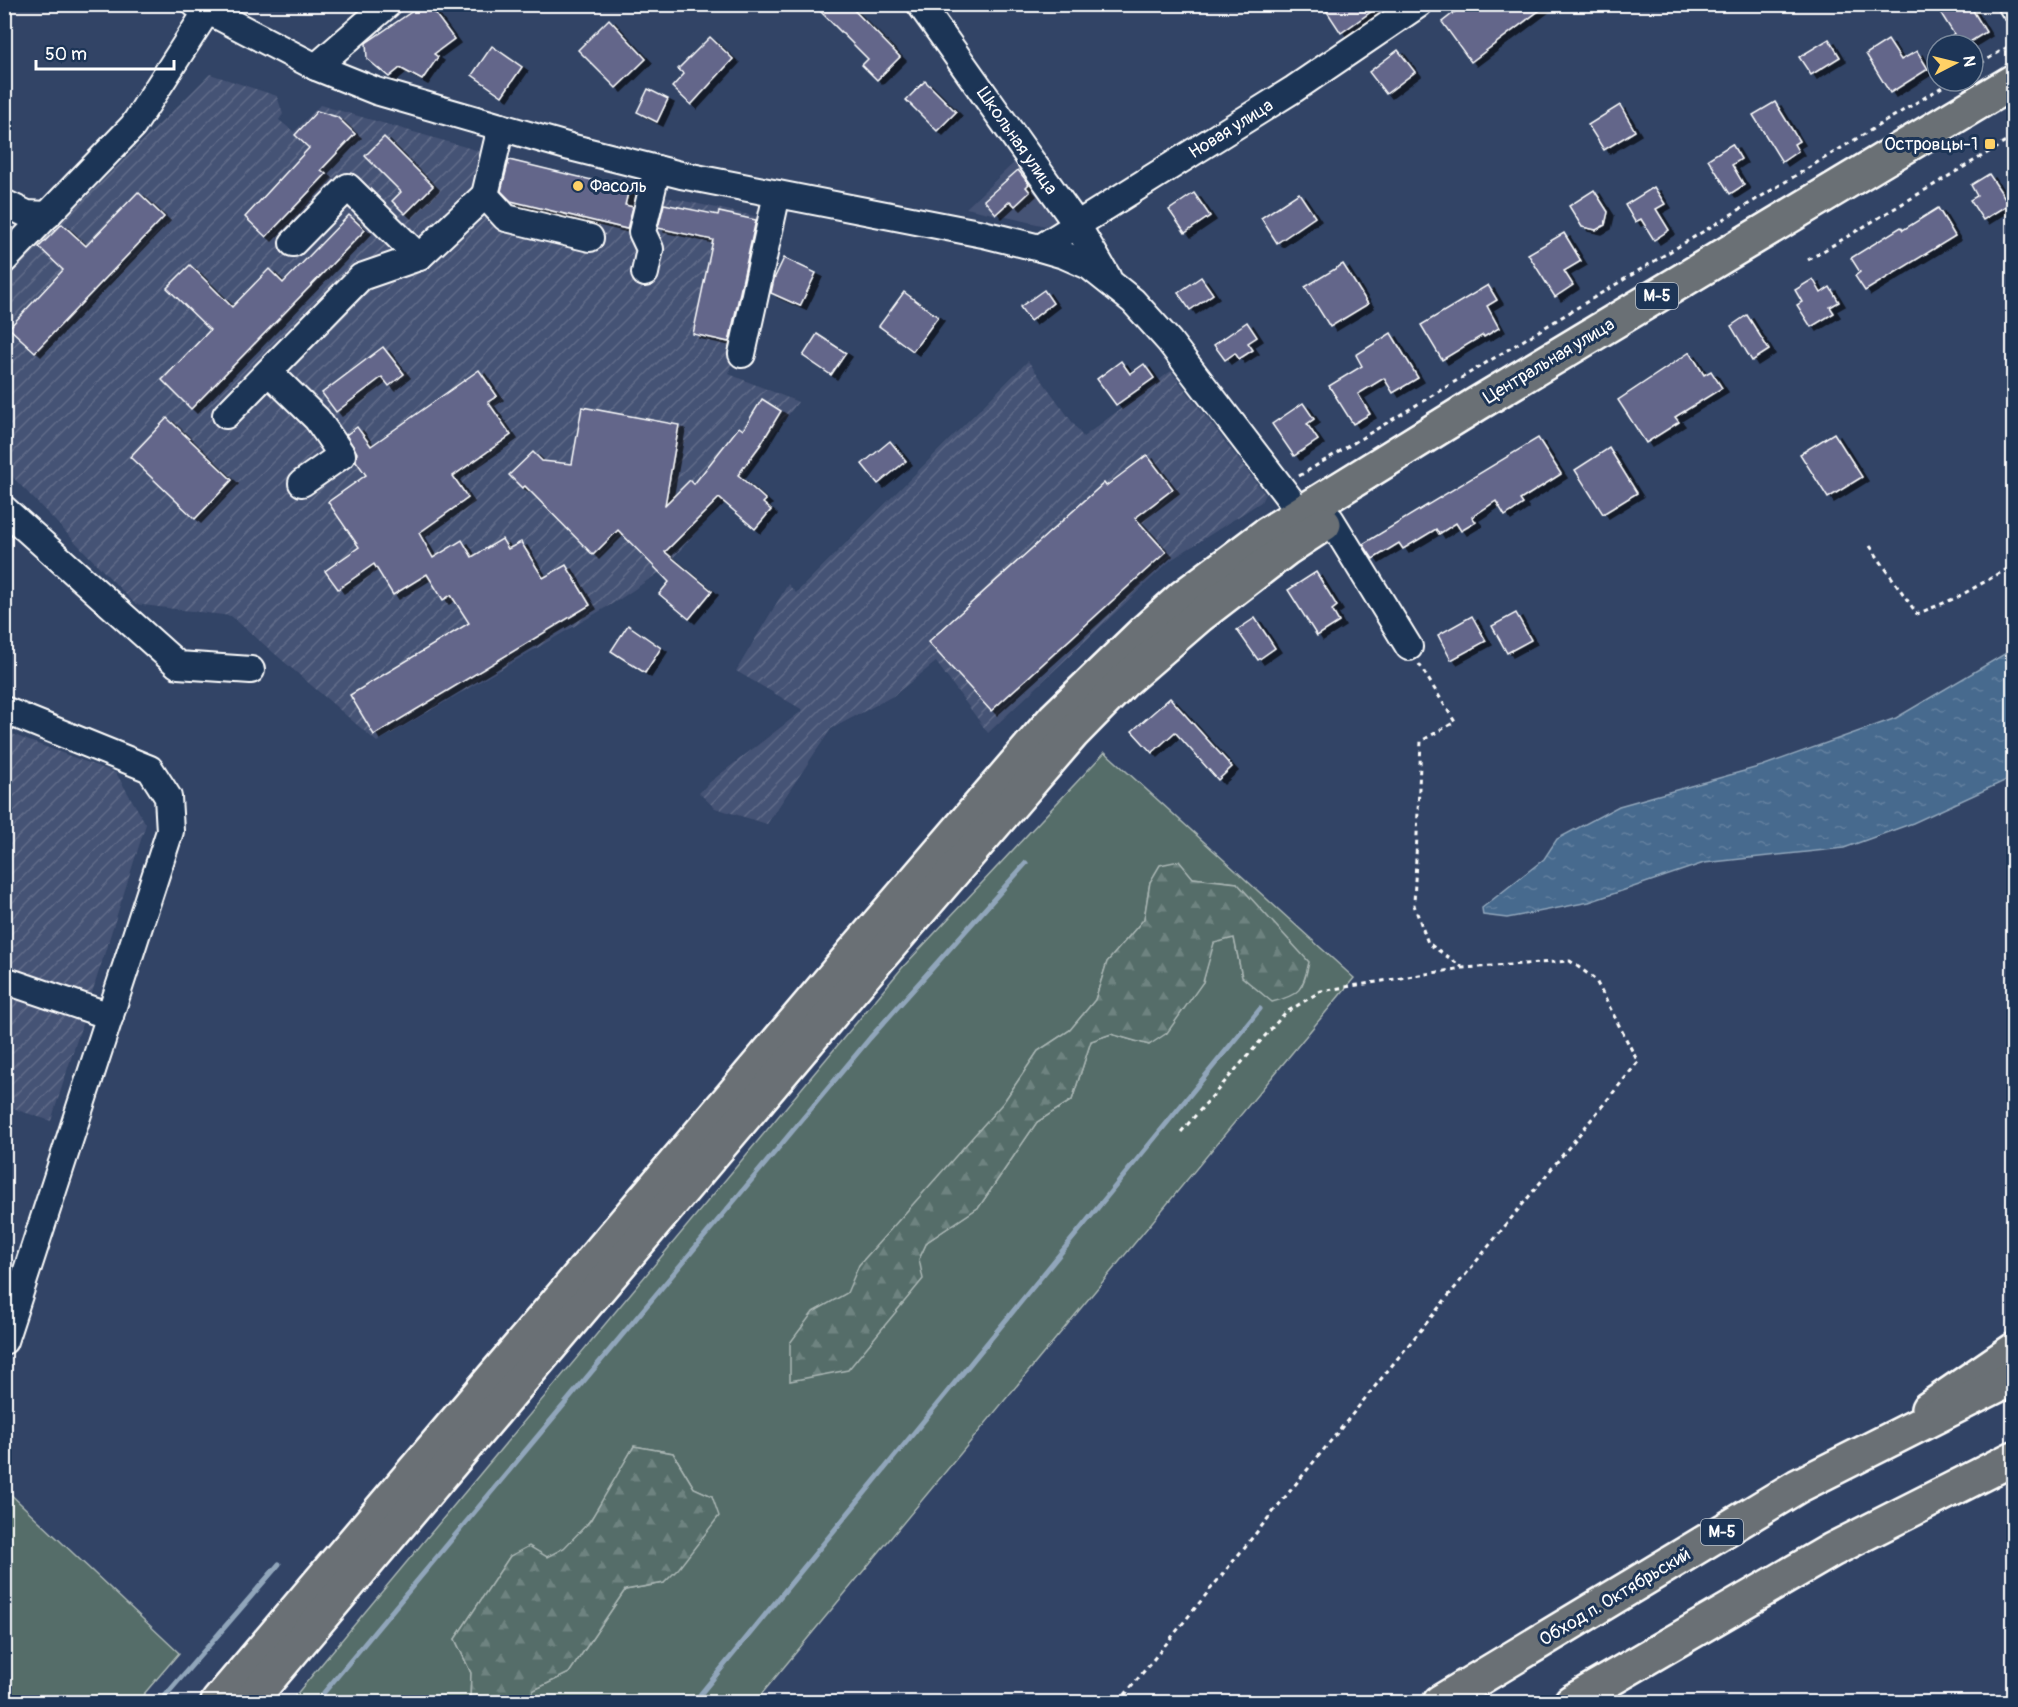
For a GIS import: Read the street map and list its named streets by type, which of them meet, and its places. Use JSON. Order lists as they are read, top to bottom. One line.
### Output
{"streets":{"main road":["М-5","Центральная улица","Обход п. Октябрьский"],"street":["Новая улица","Школьная улица"]},"crossings":[["Новая улица","Школьная улица"]],"places":{"transit":["Островцы-1"],"other":["Фасоль"]},"scale_bar":"50 m","north":"right"}
